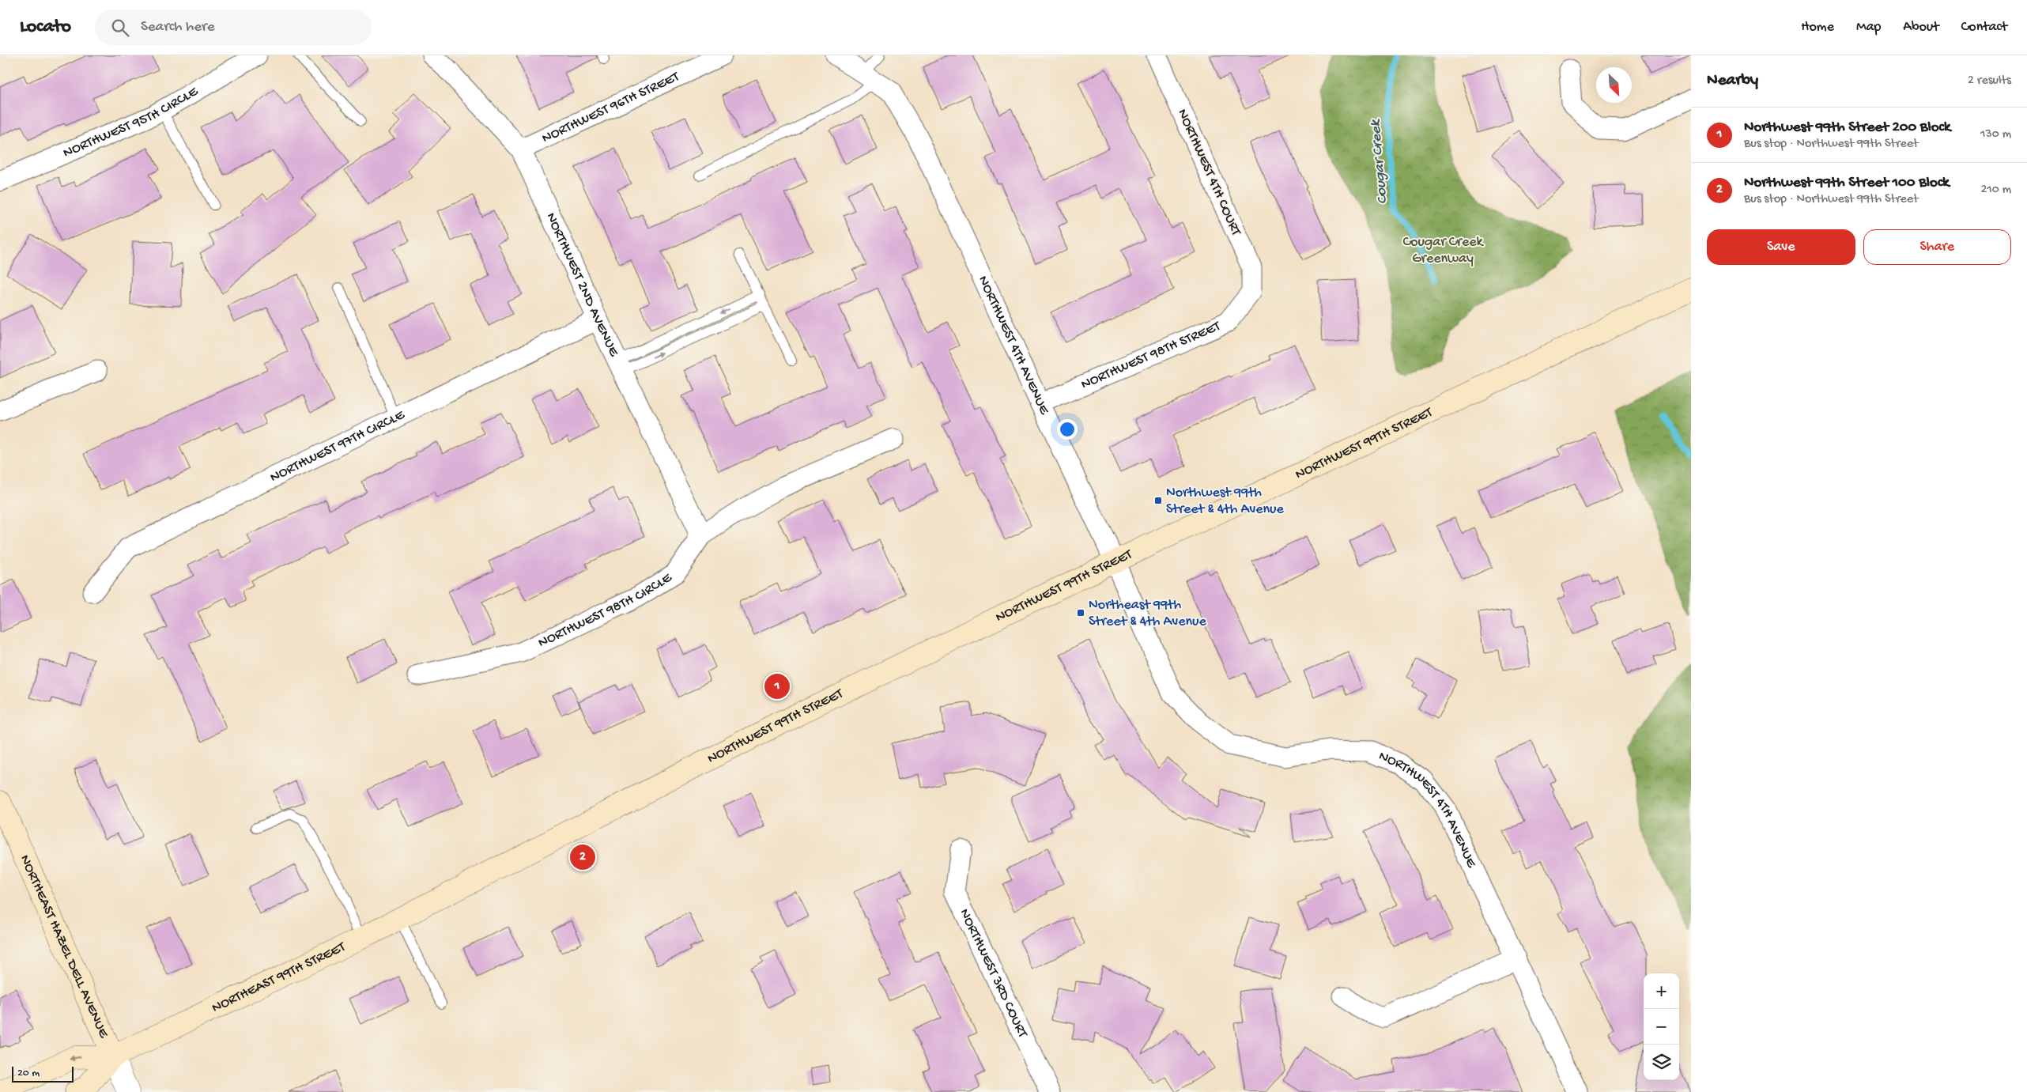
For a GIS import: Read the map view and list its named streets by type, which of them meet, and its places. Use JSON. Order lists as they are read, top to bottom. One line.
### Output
{"streets":{"main road":["NORTHWEST 99TH STREET","NORTHEAST HAZEL DELL AVENUE","NORTHEAST 99TH STREET"],"street":["NORTHWEST 96TH STREET","NORTHWEST 95TH CIRCLE","NORTHWEST 4TH COURT","NORTHWEST 2ND AVENUE","NORTHWEST 4TH AVENUE","NORTHWEST 98TH STREET","NORTHWEST 97TH CIRCLE","NORTHWEST 98TH CIRCLE","NORTHWEST 3RD COURT"]},"crossings":[["NORTHWEST 96TH STREET","NORTHWEST 2ND AVENUE"],["NORTHWEST 4TH COURT","NORTHWEST 98TH STREET"],["NORTHWEST 2ND AVENUE","NORTHWEST 97TH CIRCLE"],["NORTHWEST 2ND AVENUE","NORTHWEST 98TH CIRCLE"],["NORTHWEST 4TH AVENUE","NORTHWEST 98TH STREET"],["NORTHWEST 4TH AVENUE","NORTHWEST 99TH STREET"],["NORTHWEST 99TH STREET","NORTHEAST 99TH STREET"],["NORTHEAST HAZEL DELL AVENUE","NORTHEAST 99TH STREET"]],"water":["Cougar Creek"],"parks":["Cougar Creek Greenway"],"places":{"transit":["Northwest 99th Street & 4th Avenue","Northeast 99th Street & 4th Avenue"]},"scale_bar":"20 m","north":"bottom right","page":{"header":"Locato","search":"Search here","nav":["Home","Map","About","Contact"],"heading":["Nearby","2 results"],"list":[{"mark":"1","name":"Northwest 99th Street 200 Block","note":"Bus stop · Northwest 99th Street","value":"130 m"},{"mark":"2","name":"Northwest 99th Street 100 Block","note":"Bus stop · Northwest 99th Street","value":"210 m"}],"buttons":["Save","Share"],"pins":["1","2"],"map_buttons":["+","−"],"scale":"20 m"}}
